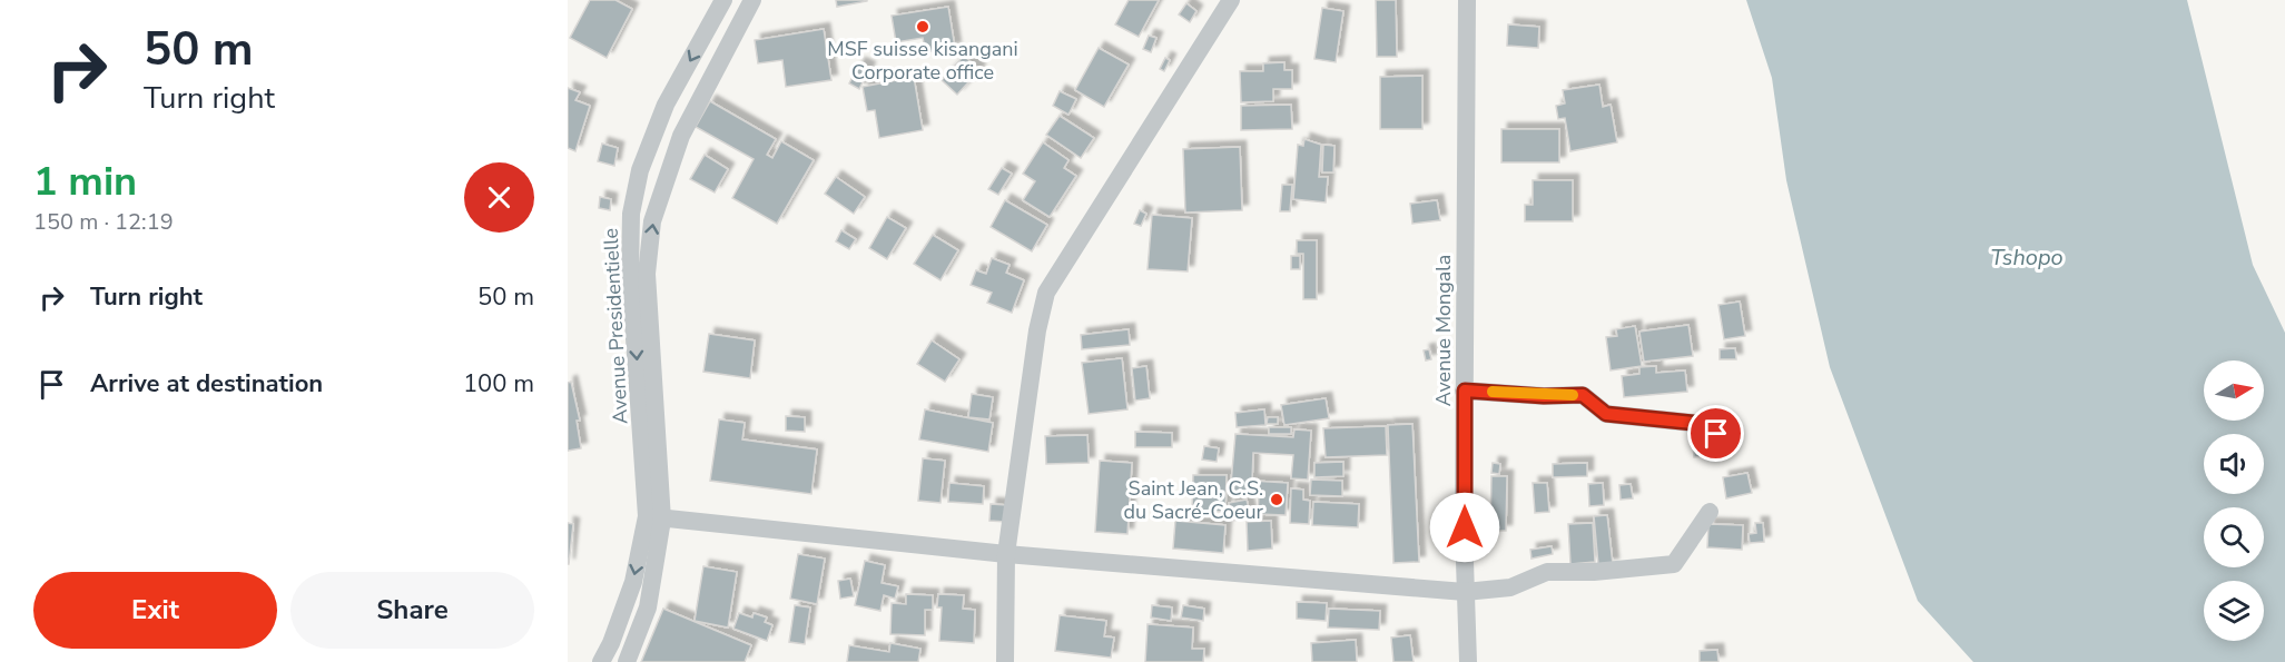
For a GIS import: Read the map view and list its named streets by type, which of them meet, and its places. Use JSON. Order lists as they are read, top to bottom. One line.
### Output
{"streets":{"street":["Avenue Presidentielle","Avenue Mongala"]},"water":["Tshopo"],"places":["MSF suisse kisangani Corporate office","Saint Jean, C.S. du Sacré-Coeur"],"north":"right","page":{"turn":["50 m","Turn right"],"heading":["1 min","150 m · 12:19"],"list":[{"name":"Turn right","value":"50 m"},{"name":"Arrive at destination","value":"100 m"}],"buttons":["Exit","Share"]}}
